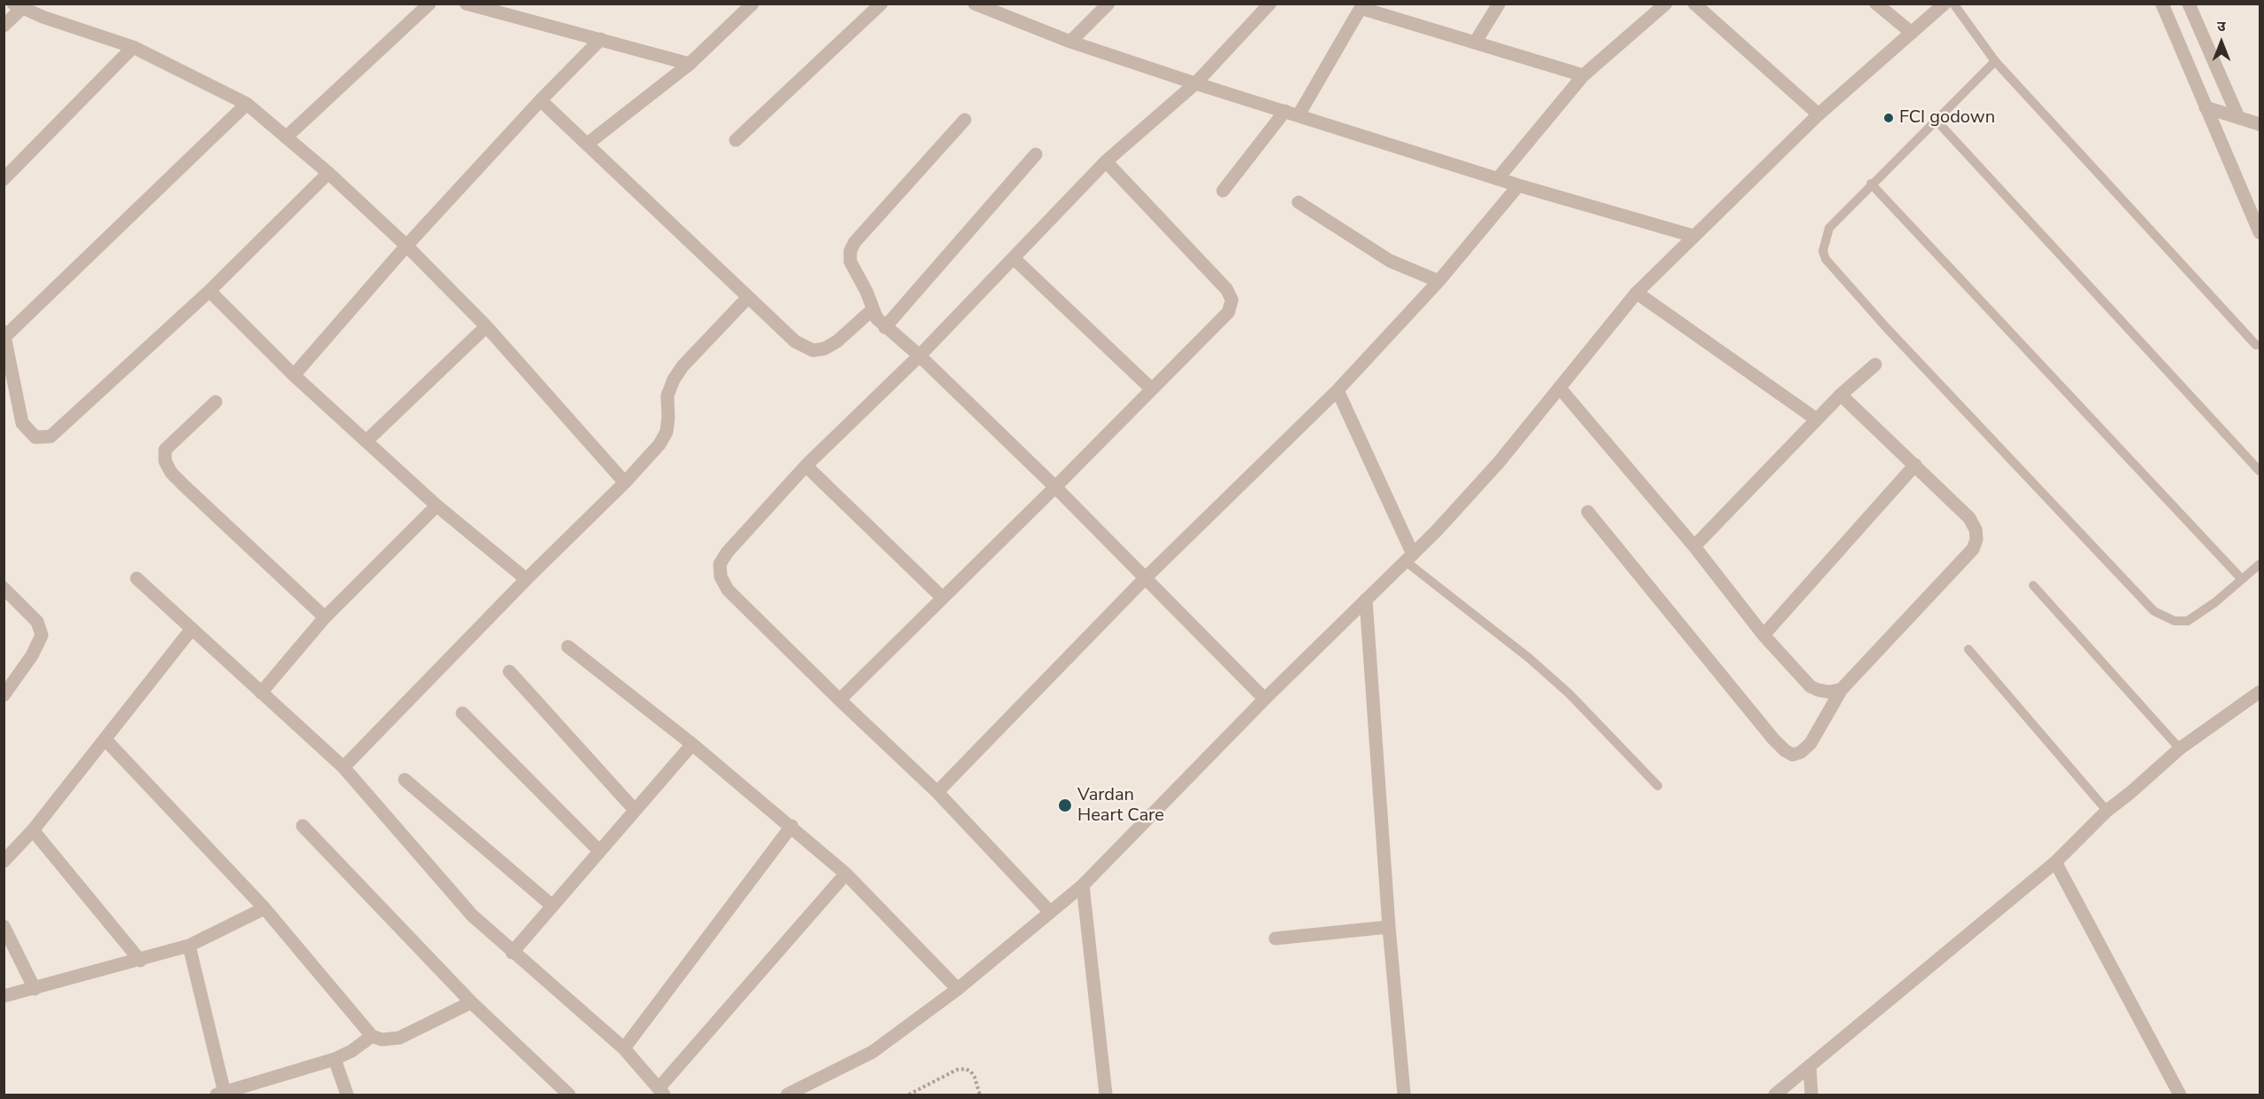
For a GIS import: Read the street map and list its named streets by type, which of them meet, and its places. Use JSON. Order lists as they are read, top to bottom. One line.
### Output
{"places":["FCI godown","Vardan Heart Care"],"north":"top"}
